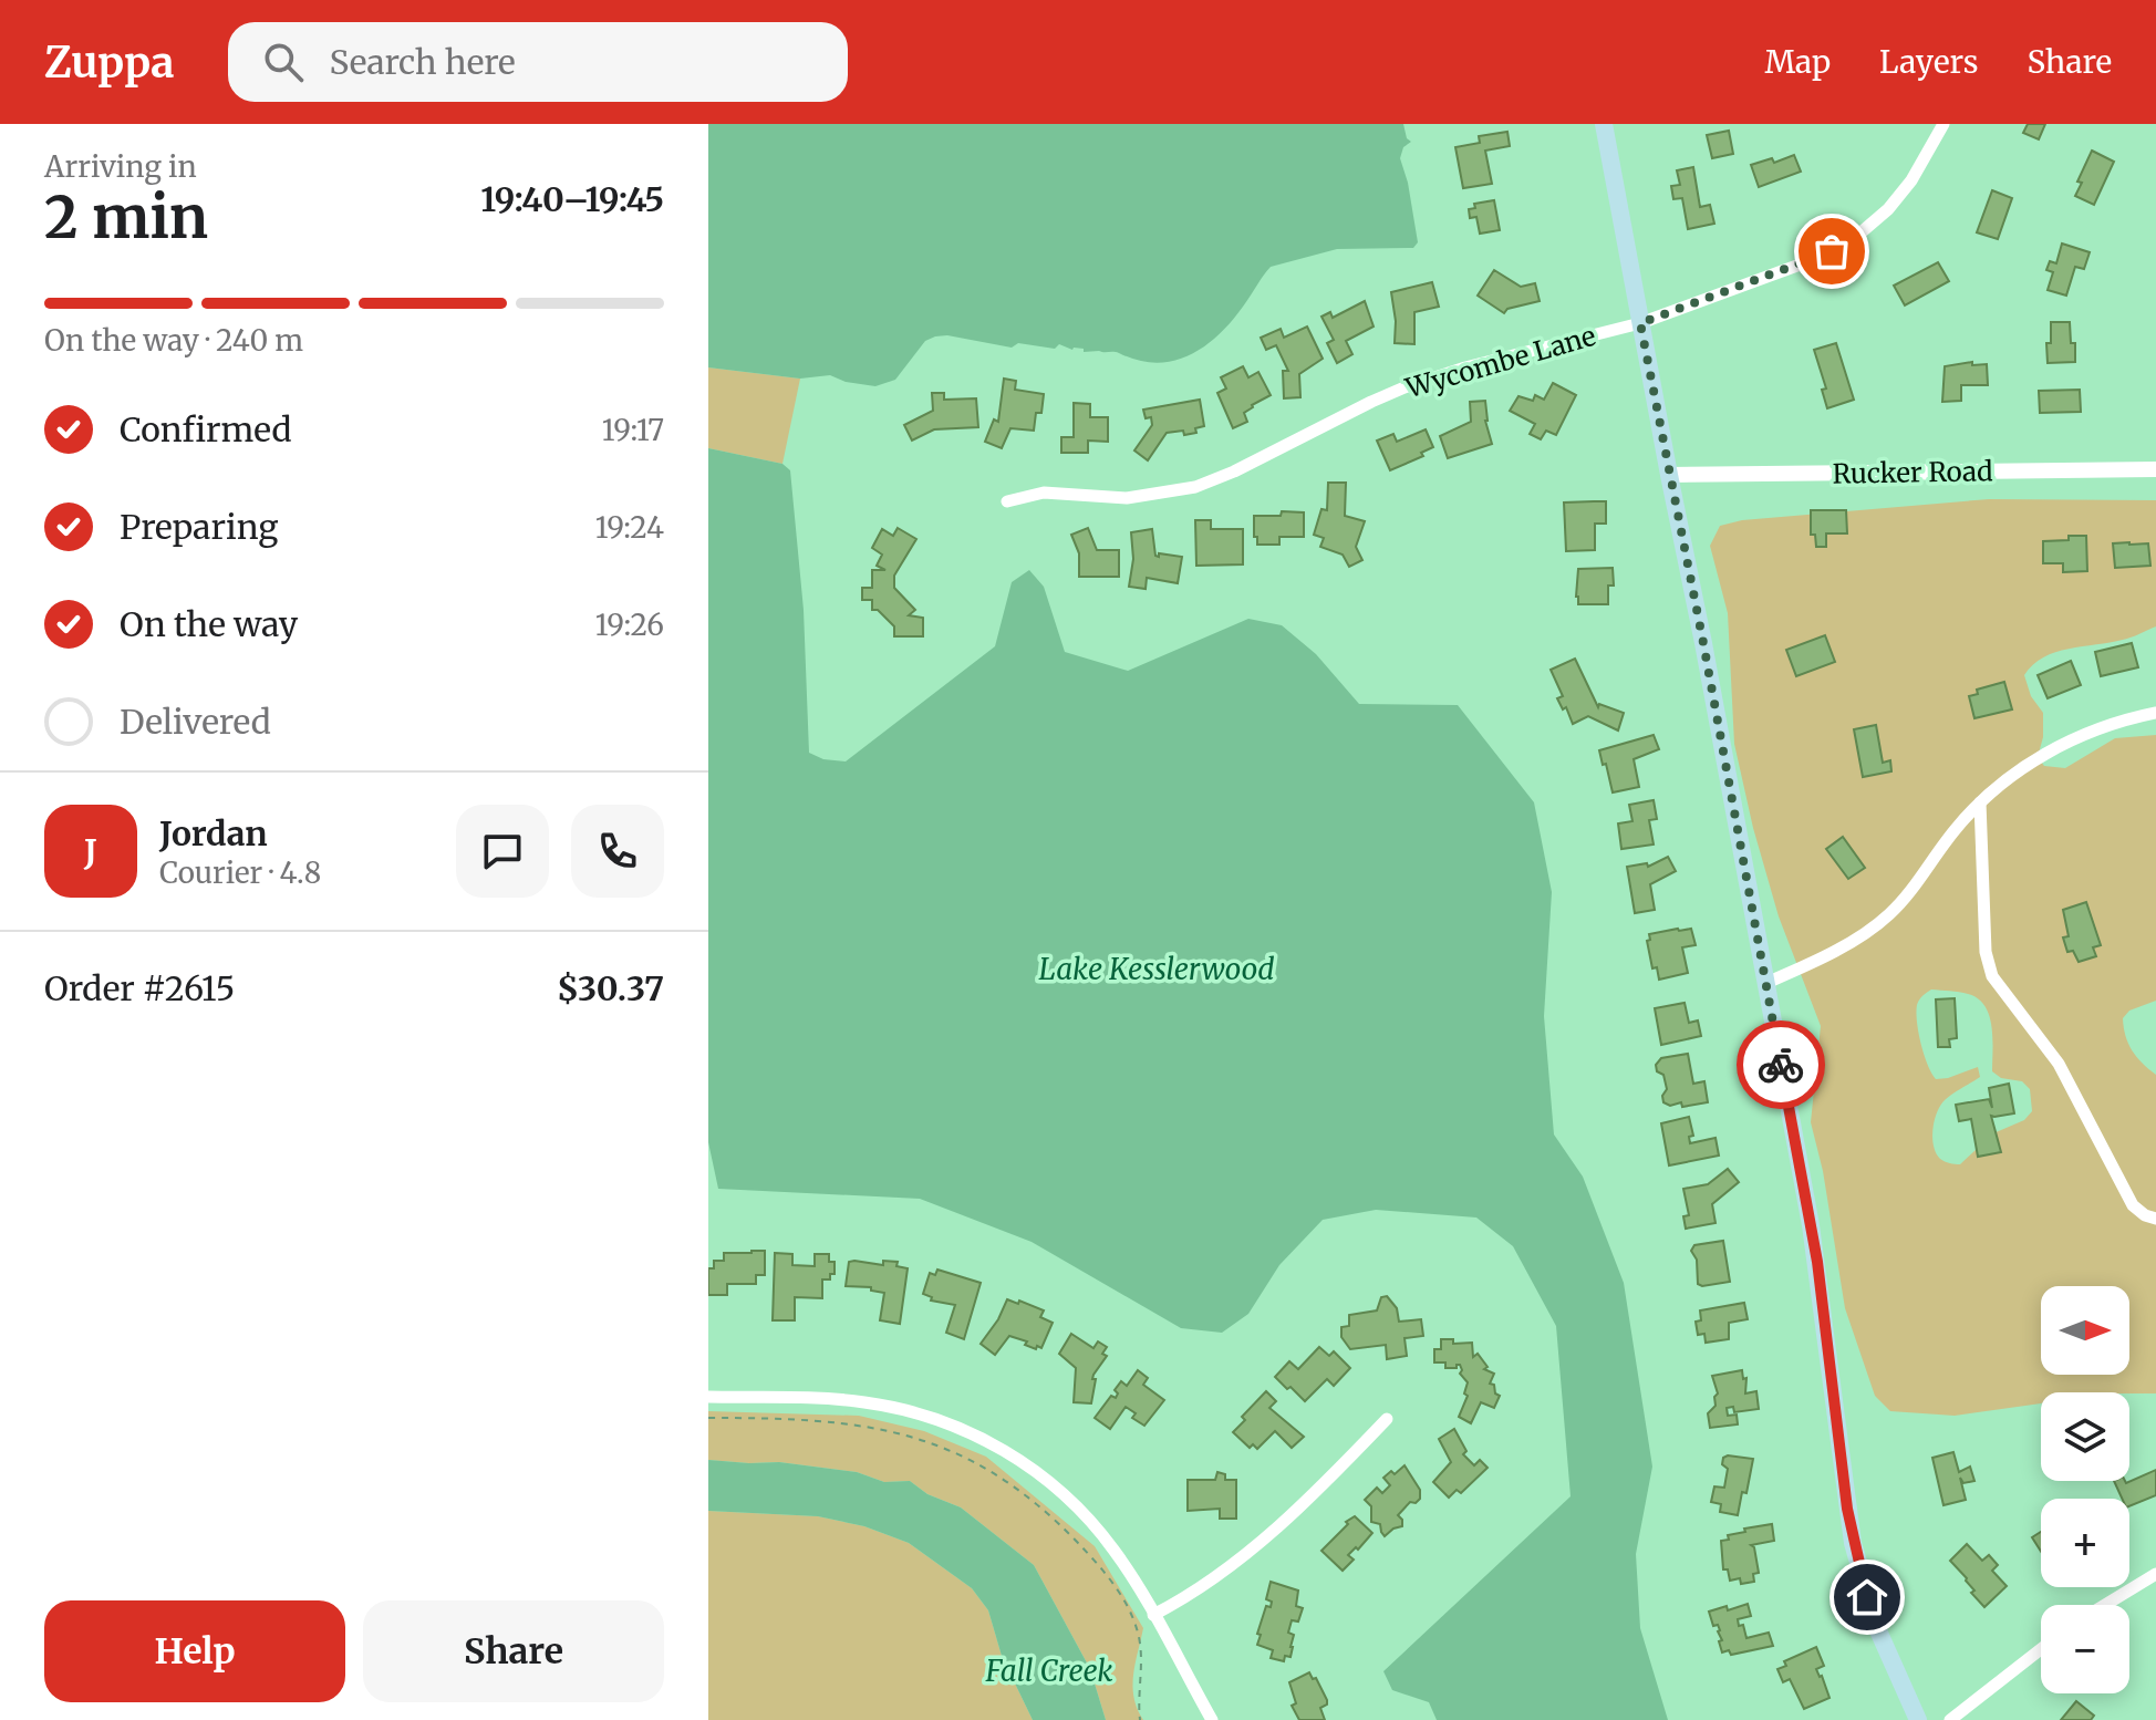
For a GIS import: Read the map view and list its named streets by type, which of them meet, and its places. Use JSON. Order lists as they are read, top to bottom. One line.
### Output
{"streets":{"street":["Wycombe Lane","Rucker Road"]},"water":["Lake Kesslerwood","Fall Creek"],"north":"right","page":{"header":"Zuppa","search":"Search here","nav":["Map","Layers","Share"],"heading":["2 min","Arriving in","19:40–19:45"],"panel":["Jordan","Courier · 4.8","Order #2615","$30.37"],"bar":"On the way · 240 m","list":[["Confirmed","19:17"],["Preparing","19:24"],["On the way","19:26"],"Delivered"],"round":"J","map_buttons":["+","−"],"buttons":["Help","Share"]}}
